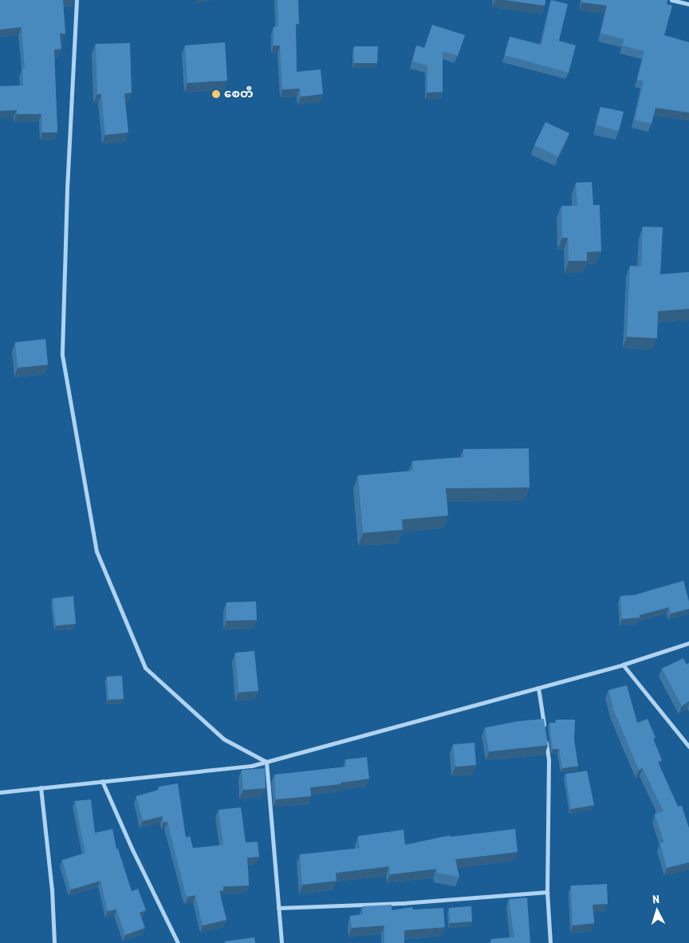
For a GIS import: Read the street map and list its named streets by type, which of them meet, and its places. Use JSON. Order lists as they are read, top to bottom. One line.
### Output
{"places":["စေတီ"],"north":"top"}
